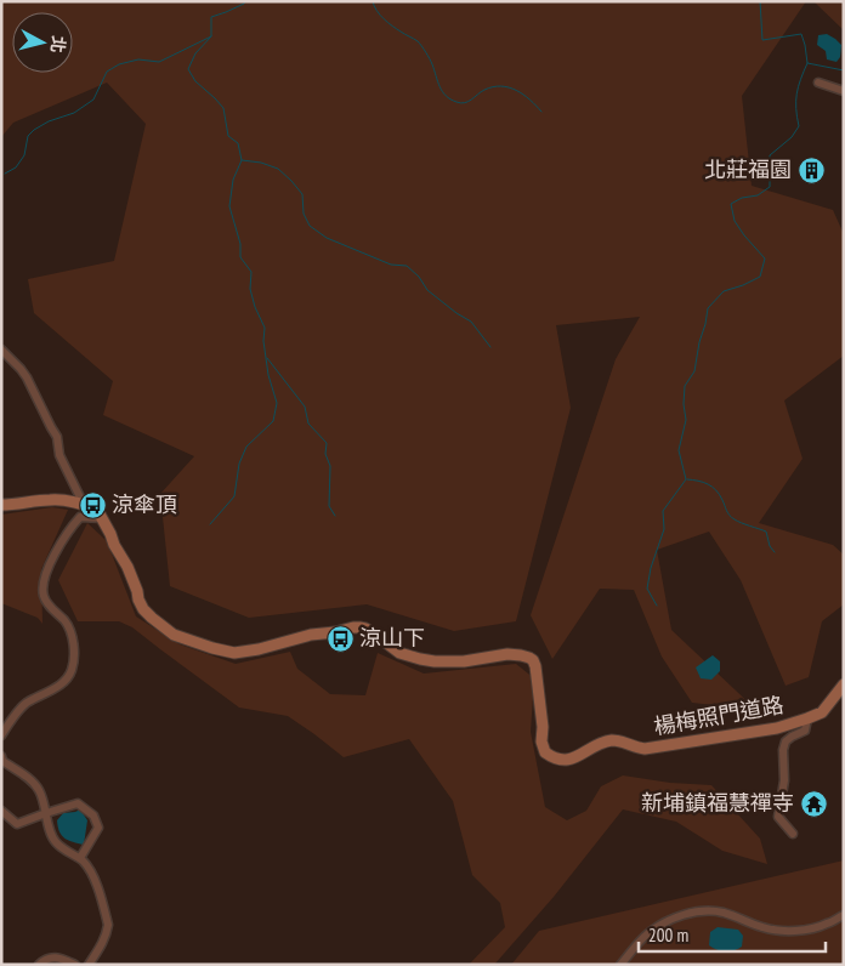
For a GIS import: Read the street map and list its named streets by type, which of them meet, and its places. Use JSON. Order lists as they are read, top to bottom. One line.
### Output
{"streets":{"street":["楊梅照門道路"]},"places":{"building":["北莊福園"],"bus stop":["涼傘頂","涼山下"],"temple":["新埔鎮福慧禪寺"]},"scale_bar":"200 m","north":"right"}
